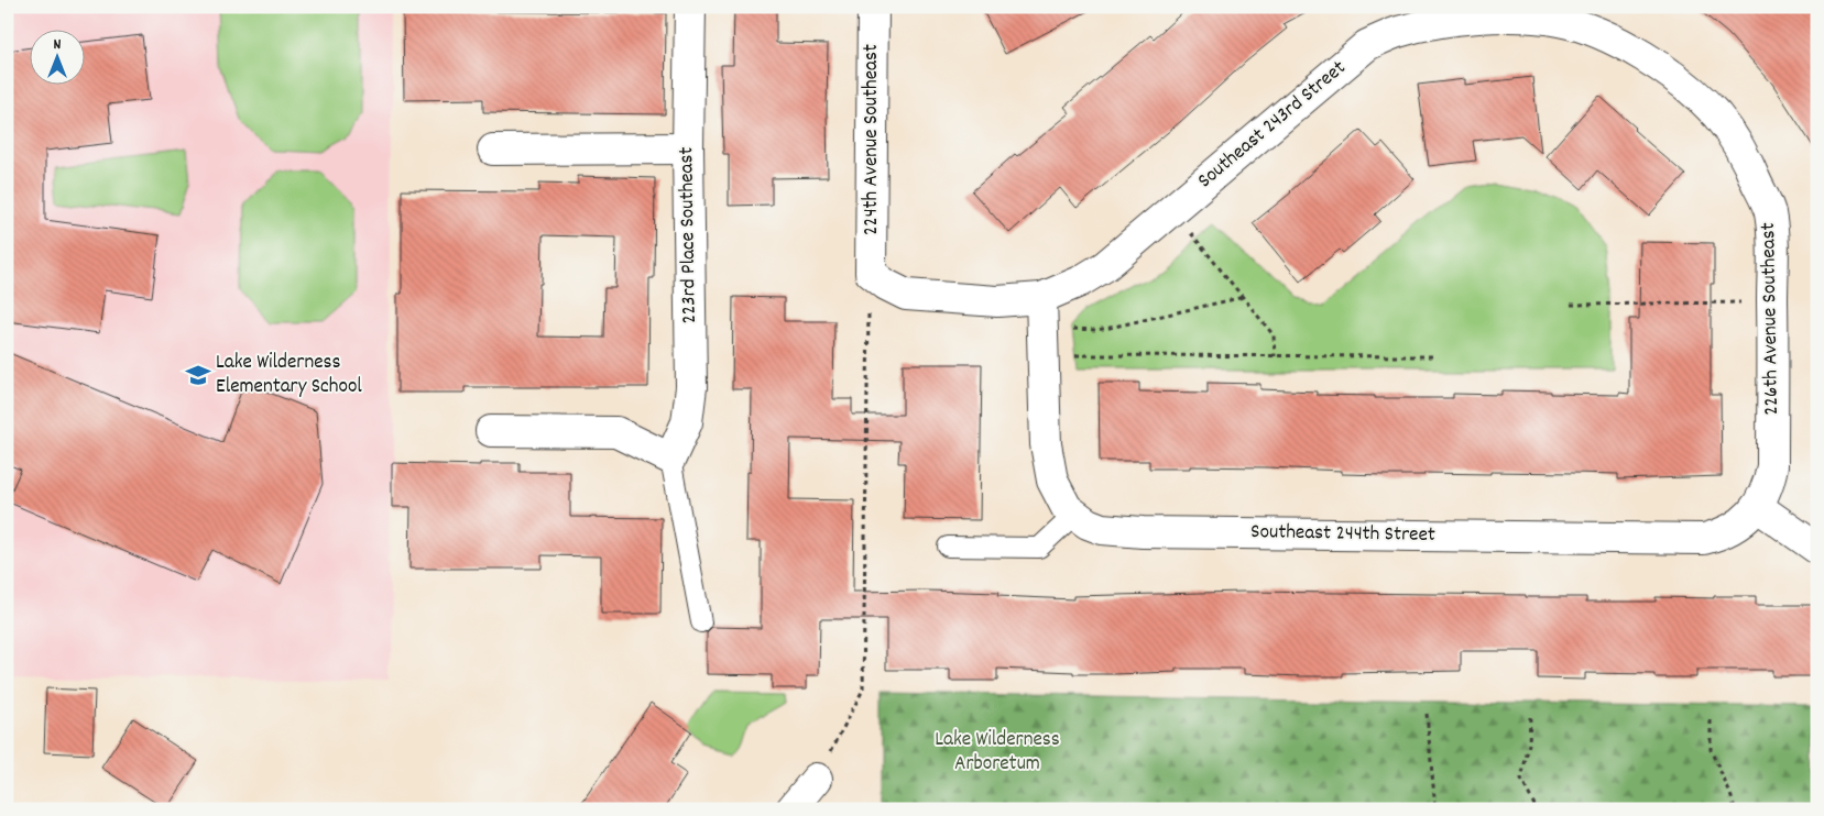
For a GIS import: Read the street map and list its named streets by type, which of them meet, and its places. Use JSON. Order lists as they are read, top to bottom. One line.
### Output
{"streets":{"street":["Southeast 243rd Street","224th Avenue Southeast","223rd Place Southeast","226th Avenue Southeast","Southeast 244th Street"]},"crossings":[["Southeast 243rd Street","224th Avenue Southeast"],["Southeast 243rd Street","226th Avenue Southeast"],["Southeast 243rd Street","Southeast 244th Street"],["226th Avenue Southeast","Southeast 244th Street"]],"parks":["Lake Wilderness Arboretum"],"places":{"school or university":["Lake Wilderness Elementary School"]},"north":"top"}
